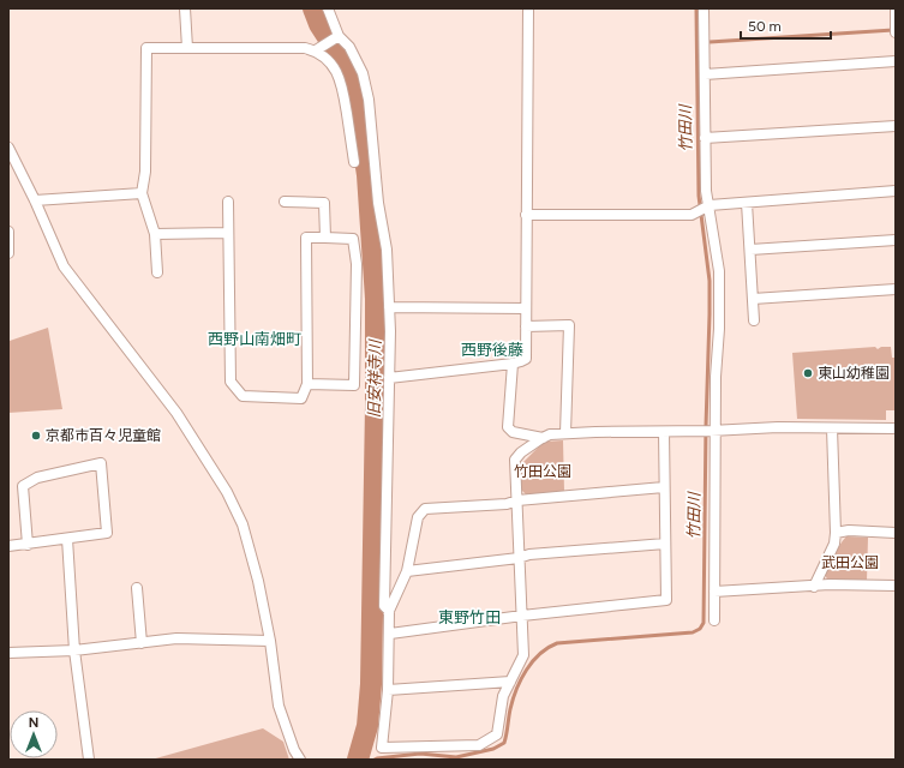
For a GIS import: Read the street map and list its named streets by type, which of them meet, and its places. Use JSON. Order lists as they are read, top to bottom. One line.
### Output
{"districts":["西野山南畑町","西野後藤","東野竹田"],"water":["竹田川","旧安祥寺川"],"parks":["竹田公園","武田公園"],"places":["東山幼稚園","京都市百々児童館"],"scale_bar":"50 m","north":"top"}
